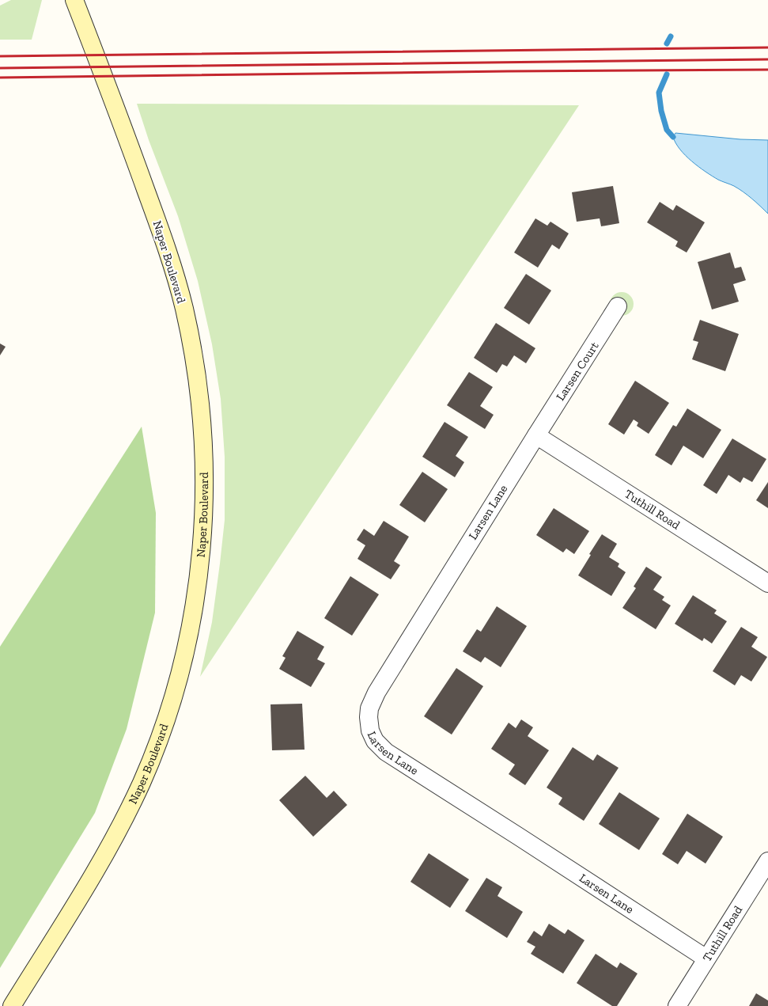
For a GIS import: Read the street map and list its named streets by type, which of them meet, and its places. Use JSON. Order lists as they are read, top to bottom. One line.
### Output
{"streets":{"main road":["Naper Boulevard"],"street":["Larsen Court","Tuthill Road","Larsen Lane"]},"crossings":[["Larsen Court","Tuthill Road"],["Larsen Court","Larsen Lane"],["Tuthill Road","Larsen Lane"]]}
